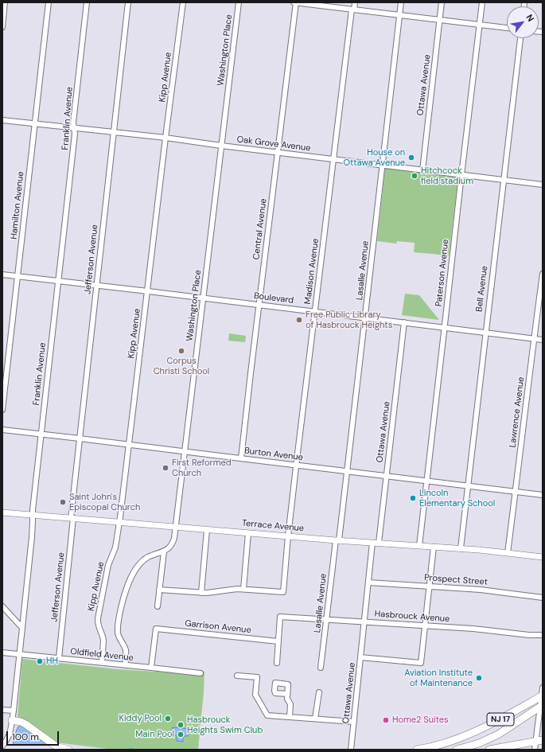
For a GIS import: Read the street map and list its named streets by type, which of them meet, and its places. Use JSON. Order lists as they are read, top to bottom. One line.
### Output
{"streets":{"highway":["NJ 17"],"main road":["Terrace Avenue"],"street":["Washington Place","Kipp Avenue","Ottawa Avenue","Franklin Avenue","Oak Grove Avenue","Hamilton Avenue","Central Avenue","Jefferson Avenue","Lasalle Avenue","Madison Avenue","Paterson Avenue","Bell Avenue","Boulevard","Lawrence Avenue","Burton Avenue","Prospect Street","Hasbrouck Avenue","Garrison Avenue","Oldfield Avenue"]},"crossings":[["Washington Place","Oak Grove Avenue"],["Washington Place","Boulevard"],["Washington Place","Burton Avenue"],["Washington Place","Terrace Avenue"],["Kipp Avenue","Oak Grove Avenue"],["Kipp Avenue","Boulevard"],["Kipp Avenue","Burton Avenue"],["Kipp Avenue","Terrace Avenue"],["Kipp Avenue","Oldfield Avenue"],["Ottawa Avenue","Oak Grove Avenue"],["Ottawa Avenue","Boulevard"],["Ottawa Avenue","Burton Avenue"],["Ottawa Avenue","Terrace Avenue"],["Ottawa Avenue","Prospect Street"],["Ottawa Avenue","Hasbrouck Avenue"],["Franklin Avenue","Oak Grove Avenue"],["Franklin Avenue","Boulevard"],["Franklin Avenue","Burton Avenue"],["Franklin Avenue","Terrace Avenue"],["Franklin Avenue","Oldfield Avenue"],["Oak Grove Avenue","Hamilton Avenue"],["Oak Grove Avenue","Central Avenue"],["Oak Grove Avenue","Jefferson Avenue"],["Oak Grove Avenue","Lasalle Avenue"],["Oak Grove Avenue","Madison Avenue"],["Oak Grove Avenue","Paterson Avenue"],["Oak Grove Avenue","Bell Avenue"],["Hamilton Avenue","Boulevard"],["Central Avenue","Boulevard"],["Central Avenue","Burton Avenue"],["Jefferson Avenue","Boulevard"],["Jefferson Avenue","Burton Avenue"],["Jefferson Avenue","Terrace Avenue"],["Jefferson Avenue","Oldfield Avenue"],["Lasalle Avenue","Boulevard"],["Lasalle Avenue","Burton Avenue"],["Lasalle Avenue","Terrace Avenue"],["Lasalle Avenue","Hasbrouck Avenue"],["Madison Avenue","Boulevard"],["Madison Avenue","Burton Avenue"],["Madison Avenue","Terrace Avenue"],["Paterson Avenue","Boulevard"],["Paterson Avenue","Burton Avenue"],["Paterson Avenue","Terrace Avenue"],["Bell Avenue","Boulevard"],["Bell Avenue","Burton Avenue"],["Bell Avenue","Terrace Avenue"],["Boulevard","Lawrence Avenue"],["Lawrence Avenue","Burton Avenue"],["Lawrence Avenue","Terrace Avenue"],["Hasbrouck Avenue","Garrison Avenue"],["Garrison Avenue","Oldfield Avenue"]],"places":["House on Ottawa Avenue","Hitchcock field stadium","Free Public Library of Hasbrouck Heights","Corpus Christi School","First Reformed Church","Lincoln Elementary School","Saint John's Episcopal Church","HH","Aviation Institute of Maintenance","Kiddy Pool","Home2 Suites","Hasbrouck Heights Swim Club","Main Pool"],"scale_bar":"100 m","north":"top right"}
